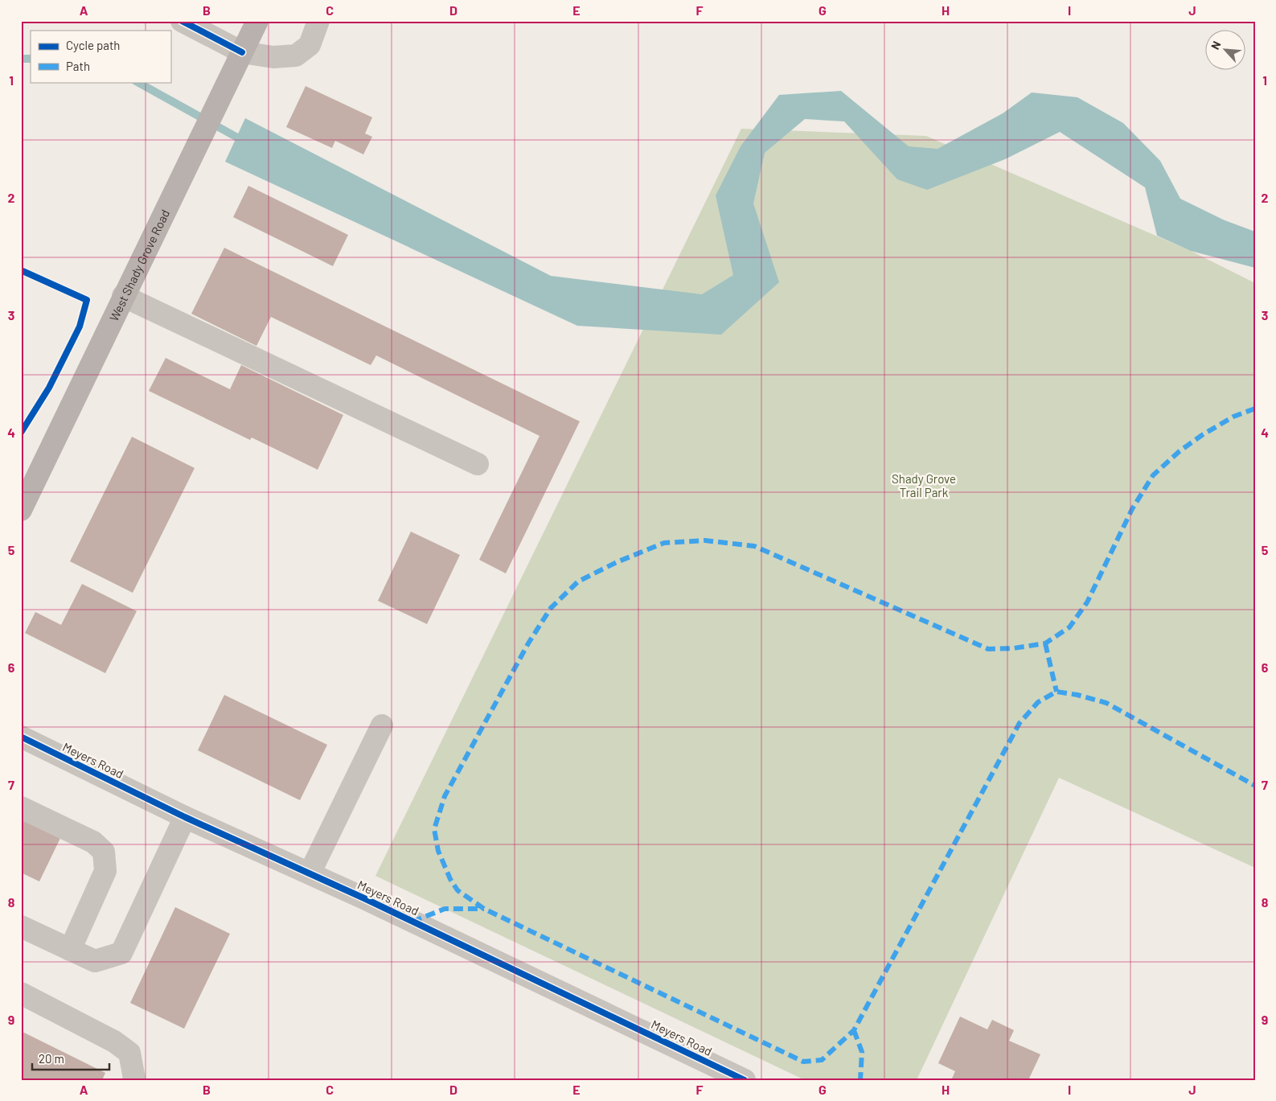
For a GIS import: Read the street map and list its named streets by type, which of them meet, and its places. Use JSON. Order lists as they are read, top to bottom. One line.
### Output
{"streets":{"main road":["West Shady Grove Road"],"street":["Meyers Road"]},"parks":["Shady Grove Trail Park"],"legend":["Cycle path","Path"],"scale_bar":"20 m","north":"top left","grid":{"columns":["A","B","C","D","E","F","G","H","I","J"],"rows":["1","2","3","4","5","6","7","8","9"]}}
